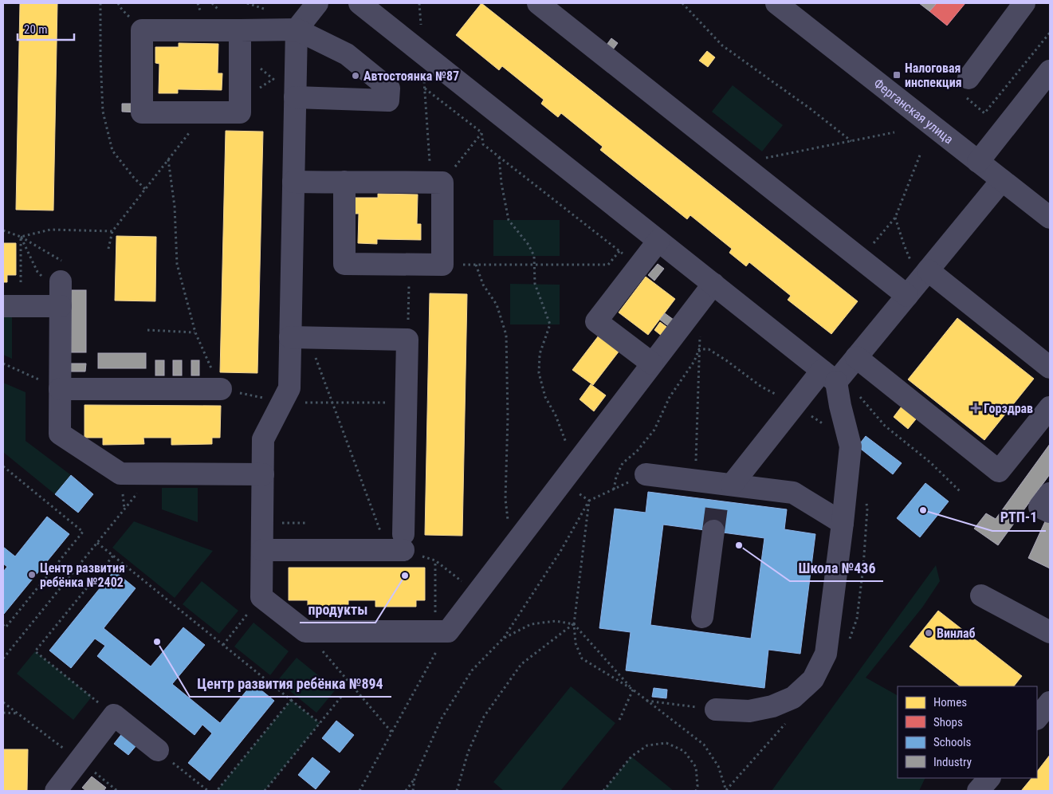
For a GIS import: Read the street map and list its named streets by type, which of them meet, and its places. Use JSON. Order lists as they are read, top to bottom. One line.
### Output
{"streets":{"street":["Ферганская улица"]},"places":{"transit":["Налоговая инспекция"],"other":["Автостоянка №87","РТП-1","Школа №436","Центр развития ребёнка №2402","продукты","Винлаб","Центр развития ребёнка №894"],"health":["Горздрав"]},"legend":["Homes","Shops","Schools","Industry"],"scale_bar":"20 m"}
